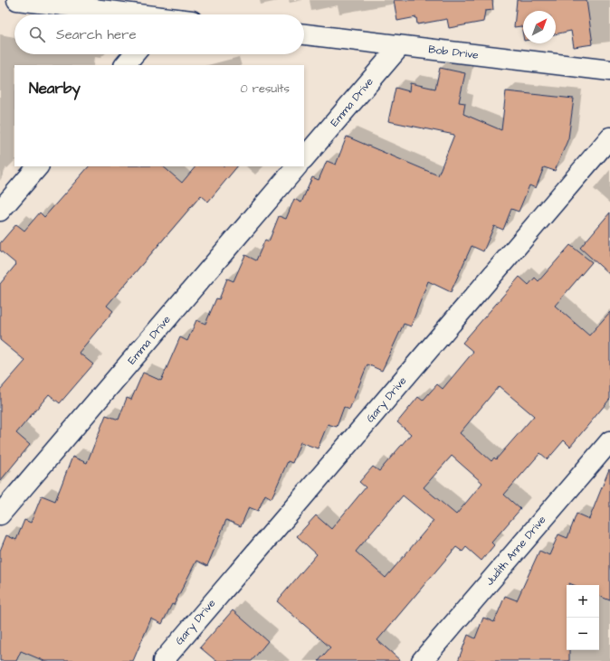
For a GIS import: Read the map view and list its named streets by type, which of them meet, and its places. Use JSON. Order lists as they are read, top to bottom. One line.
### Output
{"streets":{"street":["Bob Drive","Emma Drive","Gary Drive","Judith Anne Drive"]},"crossings":[["Bob Drive","Emma Drive"]],"north":"top right","page":{"search":"Search here","heading":["Nearby","0 results"],"map_buttons":["+","−"]}}
